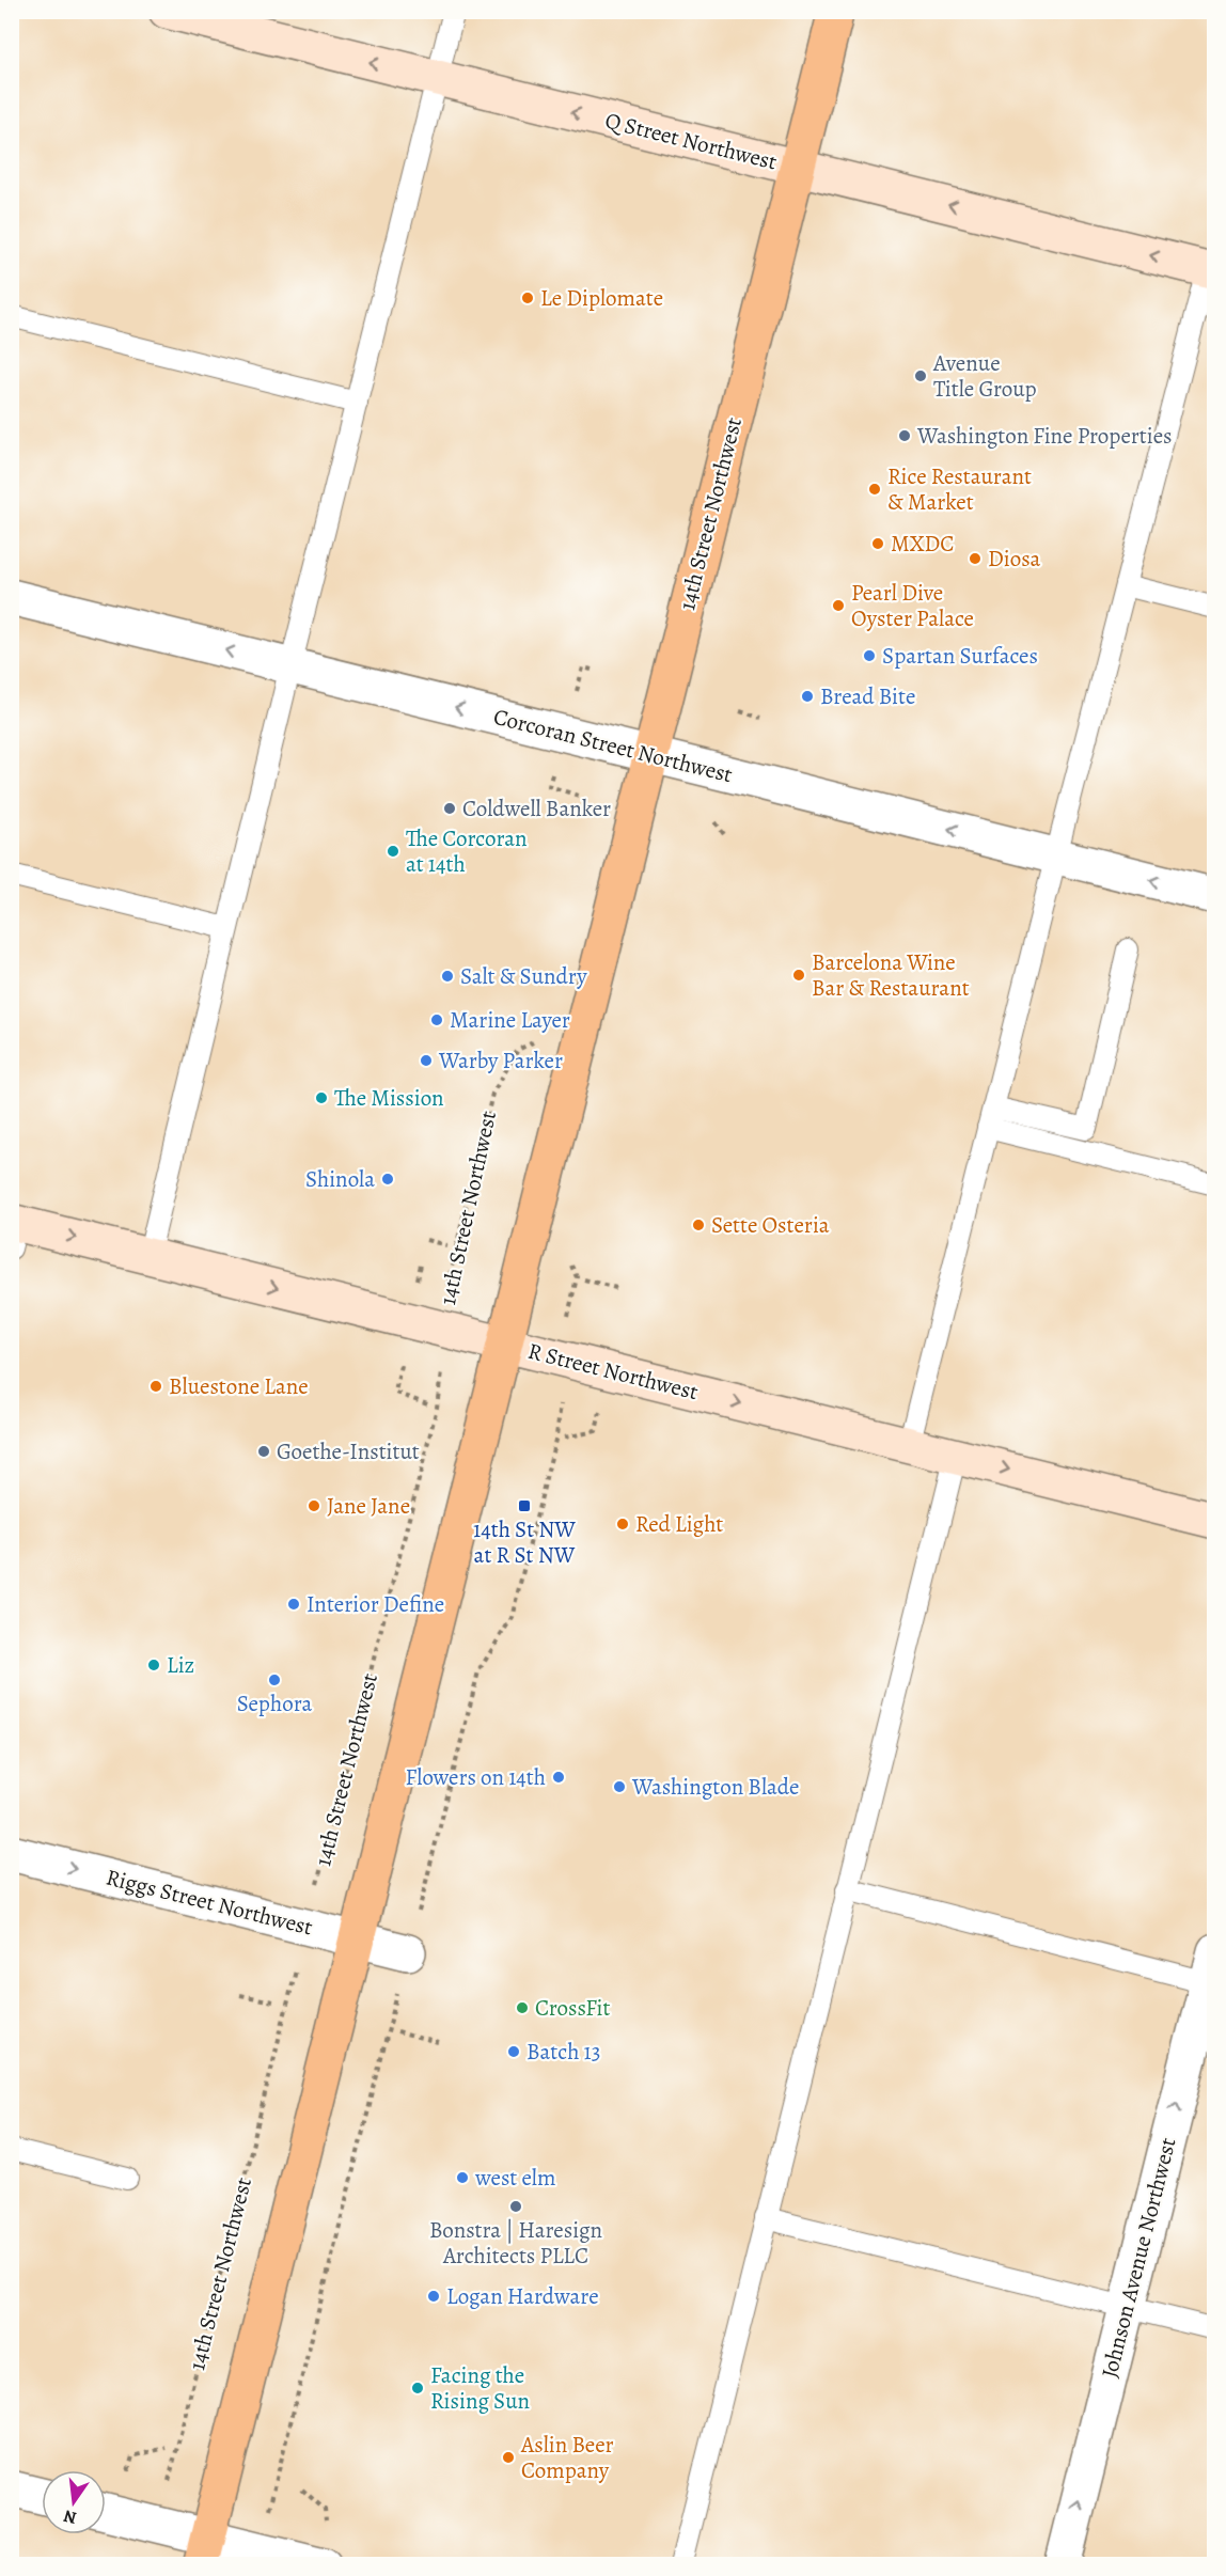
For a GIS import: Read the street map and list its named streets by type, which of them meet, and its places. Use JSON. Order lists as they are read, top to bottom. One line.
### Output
{"streets":{"main road":["Q Street Northwest","14th Street Northwest","R Street Northwest"],"street":["Corcoran Street Northwest","Riggs Street Northwest","Johnson Avenue Northwest"]},"crossings":[["Q Street Northwest","14th Street Northwest"],["14th Street Northwest","Corcoran Street Northwest"],["14th Street Northwest","R Street Northwest"],["14th Street Northwest","Riggs Street Northwest"]],"one_way":["Q Street Northwest","Corcoran Street Northwest","R Street Northwest","Riggs Street Northwest","Johnson Avenue Northwest"],"places":{"other":["Le Diplomate","Avenue Title Group","Washington Fine Properties","Rice Restaurant & Market","MXDC","Diosa","Pearl Dive Oyster Palace","Spartan Surfaces","Bread Bite","Coldwell Banker","The Corcoran at 14th","Barcelona Wine Bar & Restaurant","Salt & Sundry","Marine Layer","Warby Parker","The Mission","Shinola","Sette Osteria","Bluestone Lane","Goethe-Institut","Jane Jane","Red Light","Interior Define","Liz","Sephora","Flowers on 14th","Washington Blade","CrossFit","Batch 13","west elm","Bonstra | Haresign Architects PLLC","Logan Hardware","Facing the Rising Sun","Aslin Beer Company"],"transit":["14th St NW at R St NW"]},"north":"bottom"}
